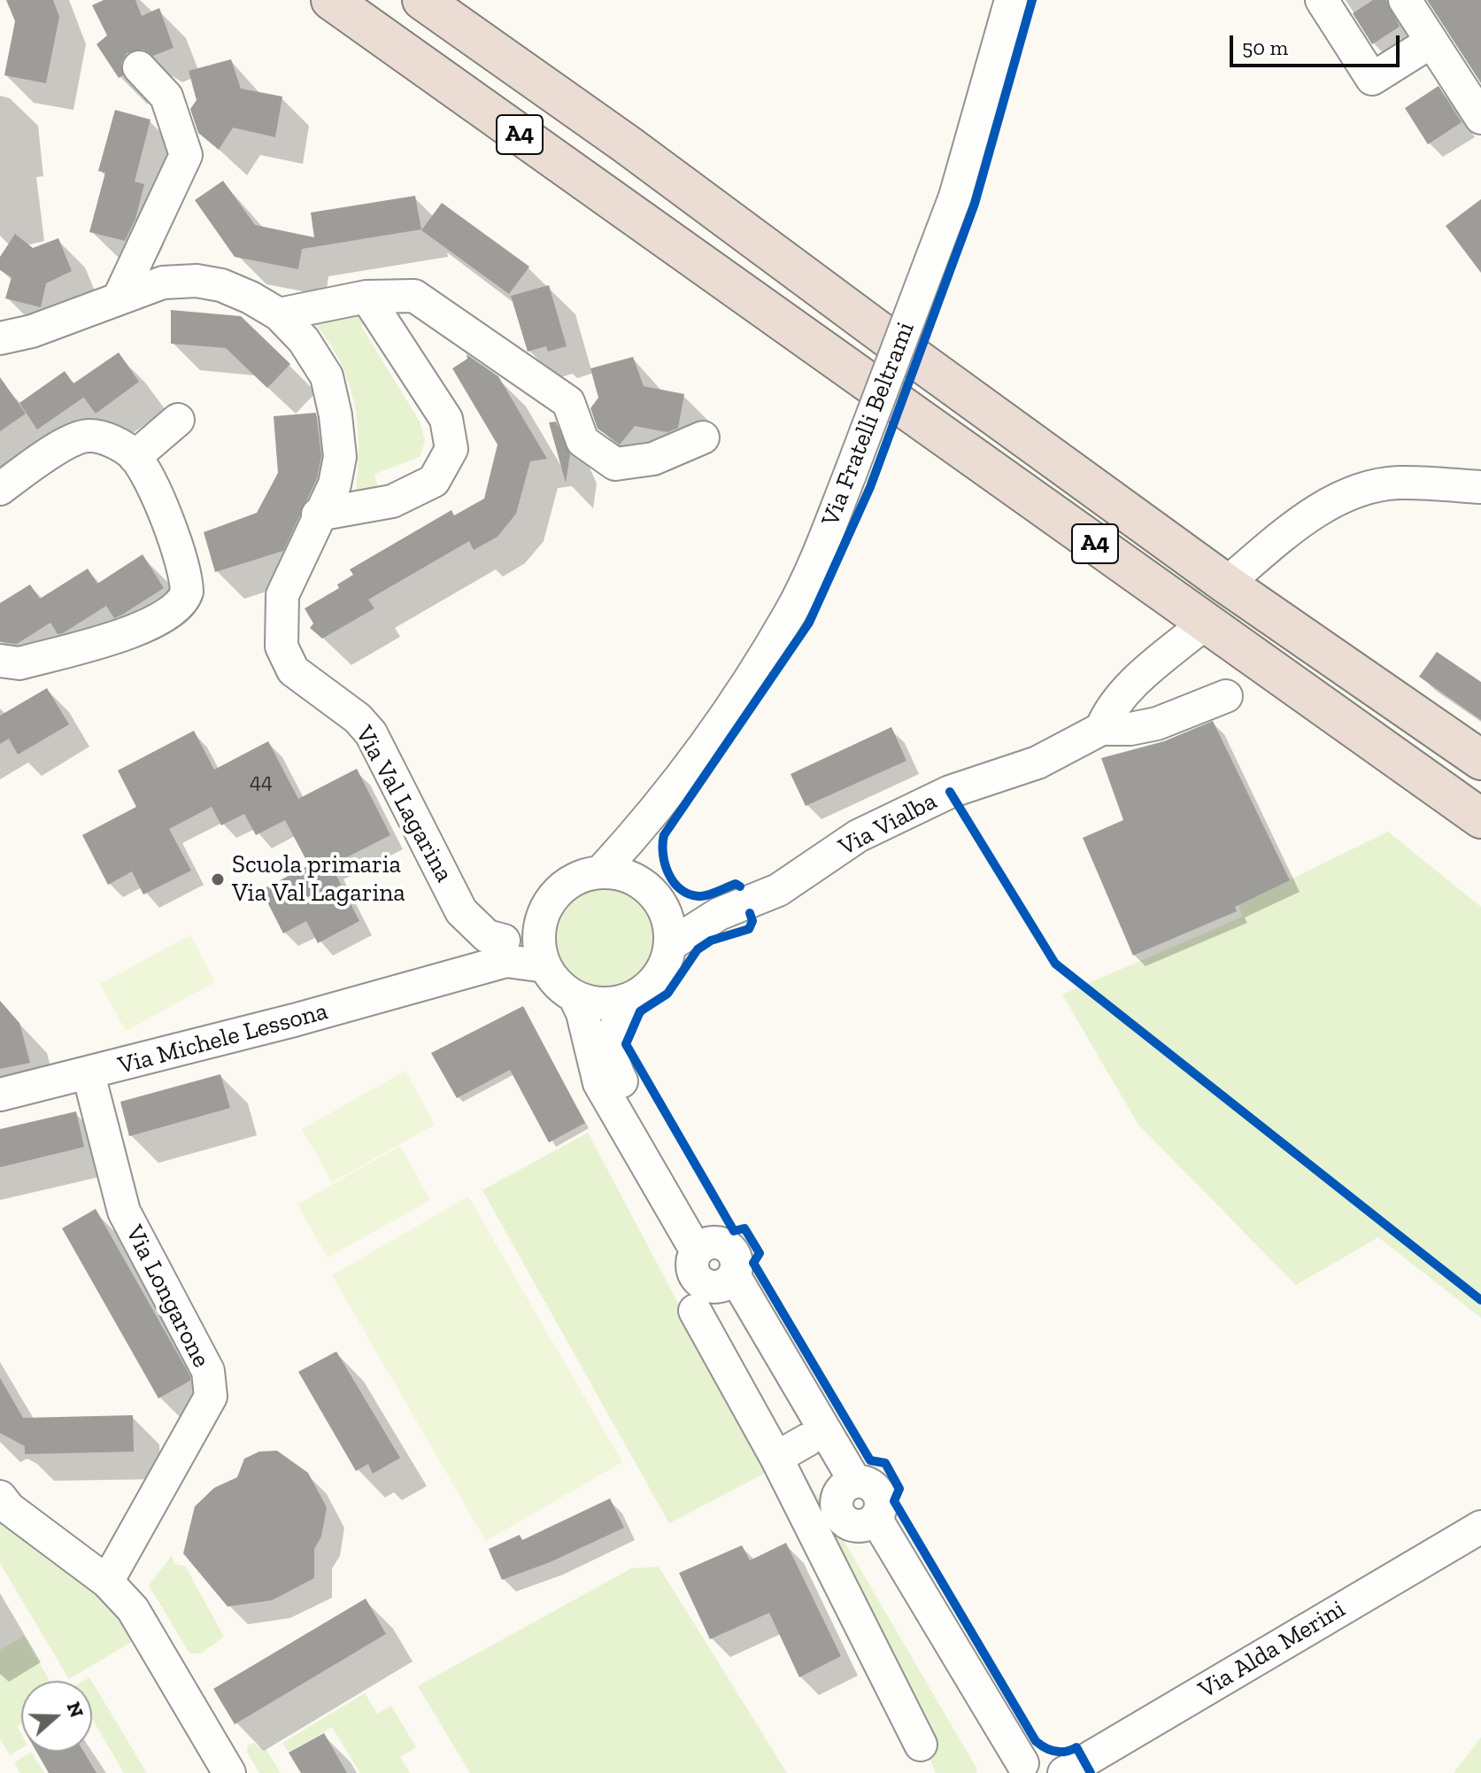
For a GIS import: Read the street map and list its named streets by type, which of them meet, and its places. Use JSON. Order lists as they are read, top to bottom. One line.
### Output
{"streets":{"highway":["A4"],"street":["Via Fratelli Beltrami","Via Val Lagarina","Via Vialba","Via Michele Lessona","Via Longarone","Via Alda Merini"]},"crossings":[["Via Fratelli Beltrami","Via Vialba"],["Via Fratelli Beltrami","Via Michele Lessona"],["Via Val Lagarina","Via Michele Lessona"],["Via Vialba","Via Michele Lessona"],["Via Michele Lessona","Via Longarone"]],"places":["Scuola primaria Via Val Lagarina"],"house_numbers":["44"],"scale_bar":"50 m","north":"right"}
